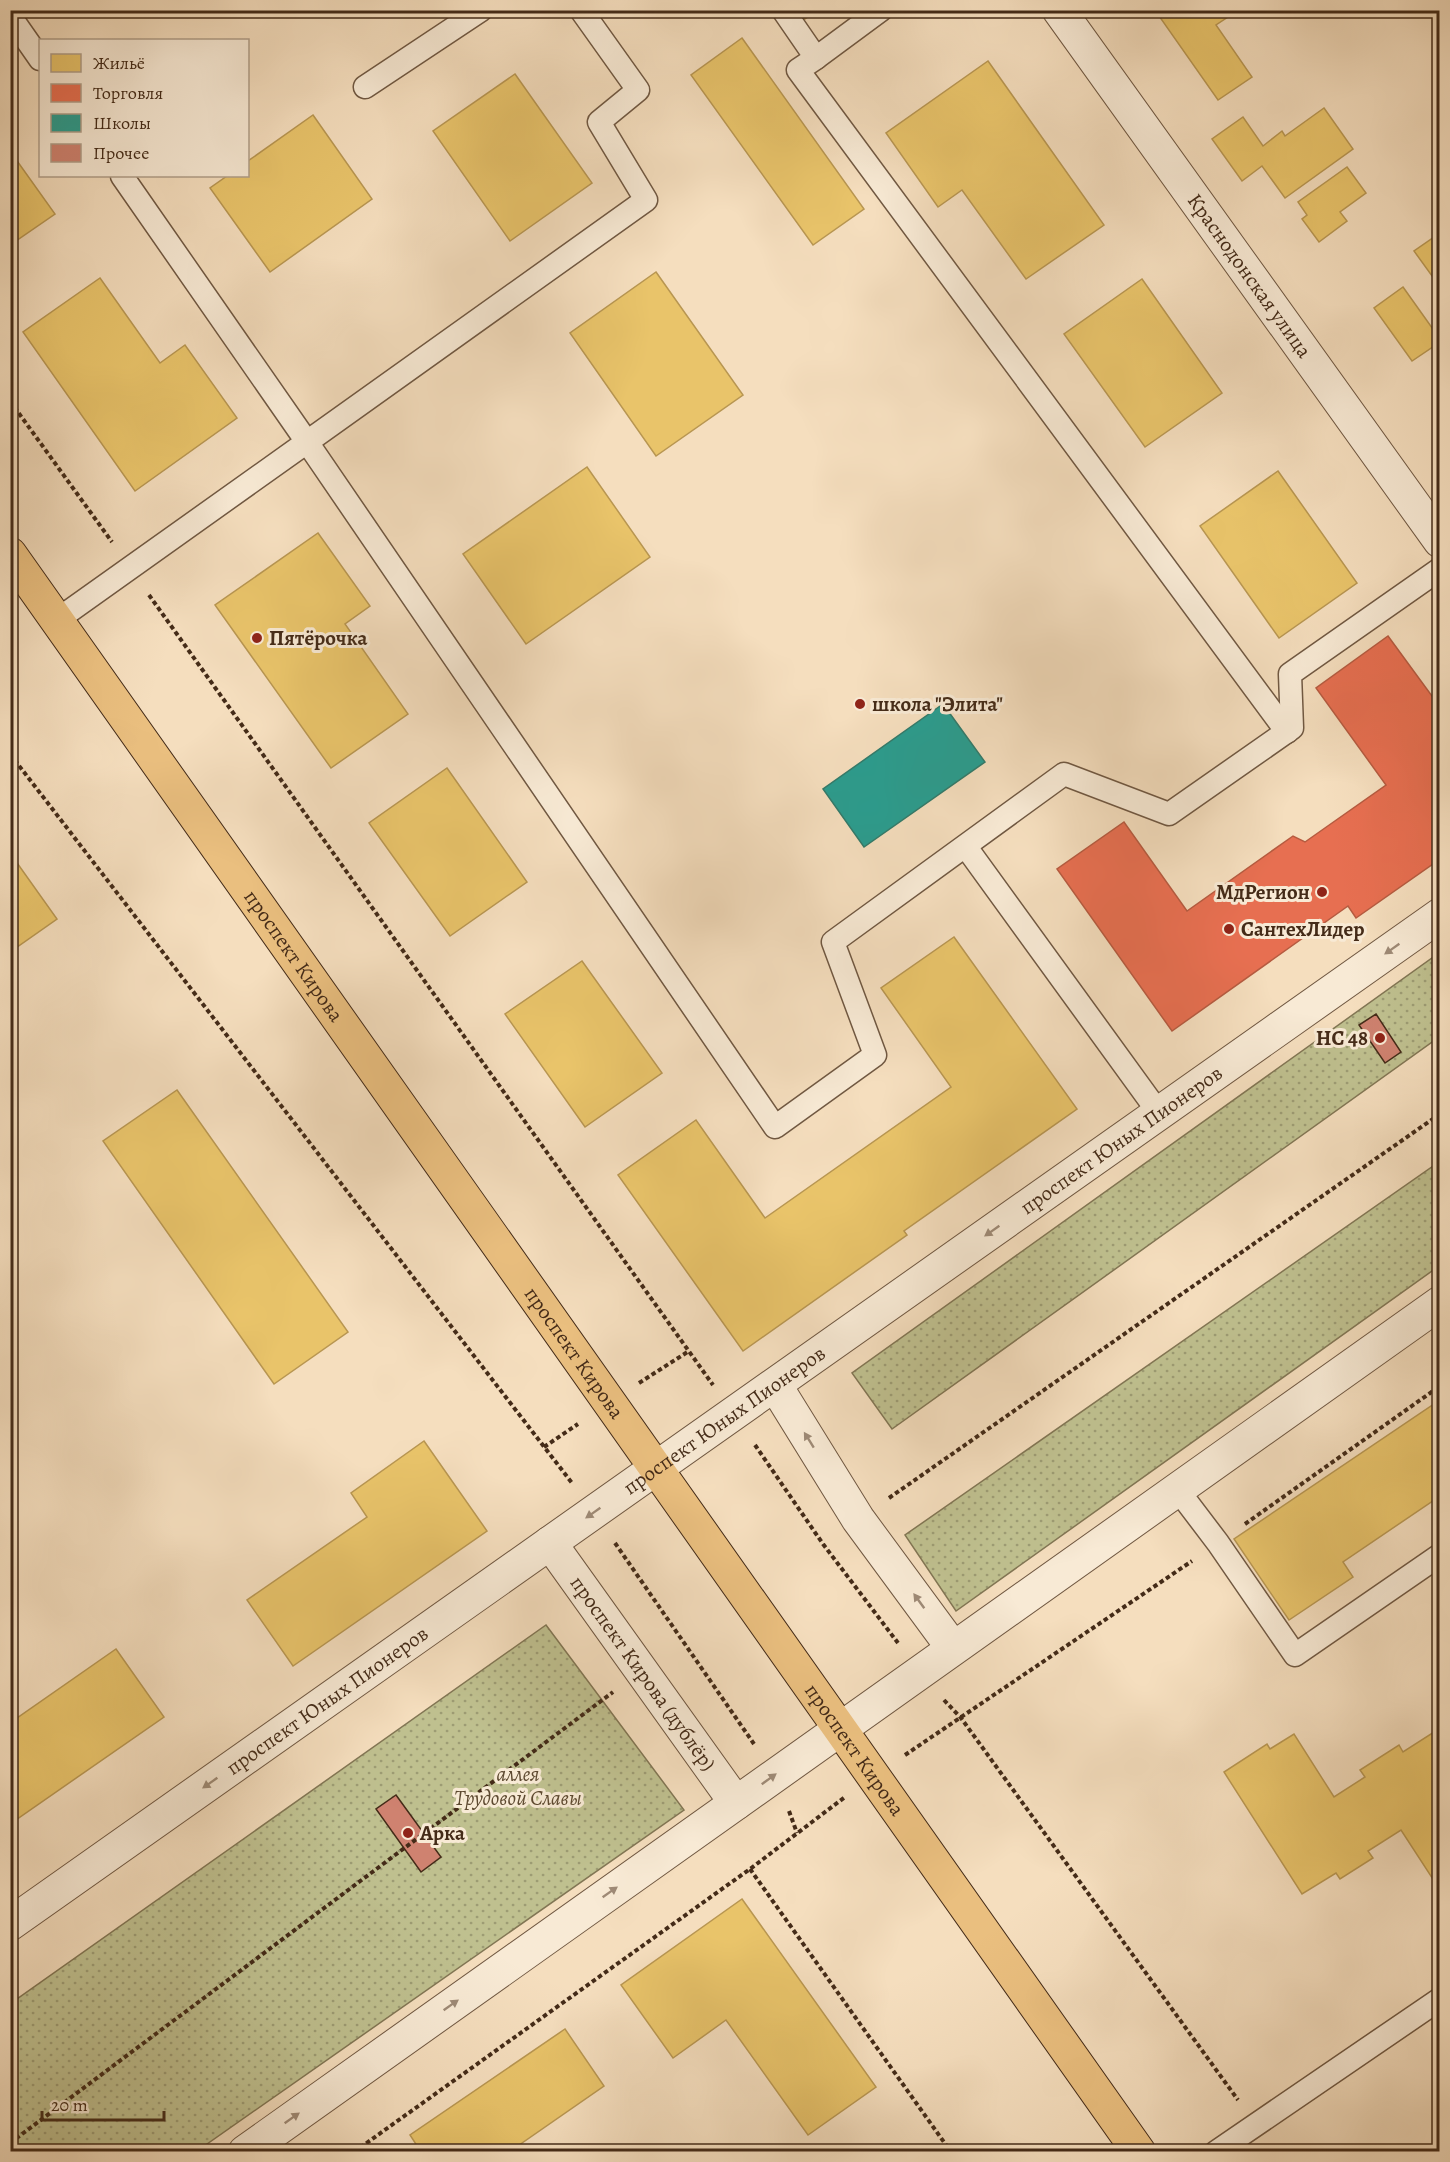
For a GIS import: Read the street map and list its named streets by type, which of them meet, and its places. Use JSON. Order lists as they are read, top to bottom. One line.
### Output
{"streets":{"main road":["проспект Кирова"],"street":["Краснодонская улица","проспект Юных Пионеров","проспект Кирова (дублёр)"]},"crossings":[["проспект Кирова","проспект Юных Пионеров"],["проспект Юных Пионеров","проспект Кирова (дублёр)"]],"one_way":["проспект Юных Пионеров"],"parks":["аллея Трудовой Славы"],"places":["Пятёрочка","школа \"Элита\"","МдРегион","СантехЛидер","НС 48","Арка"],"legend":["Жильё","Торговля","Школы","Прочее"],"scale_bar":"20 m"}
